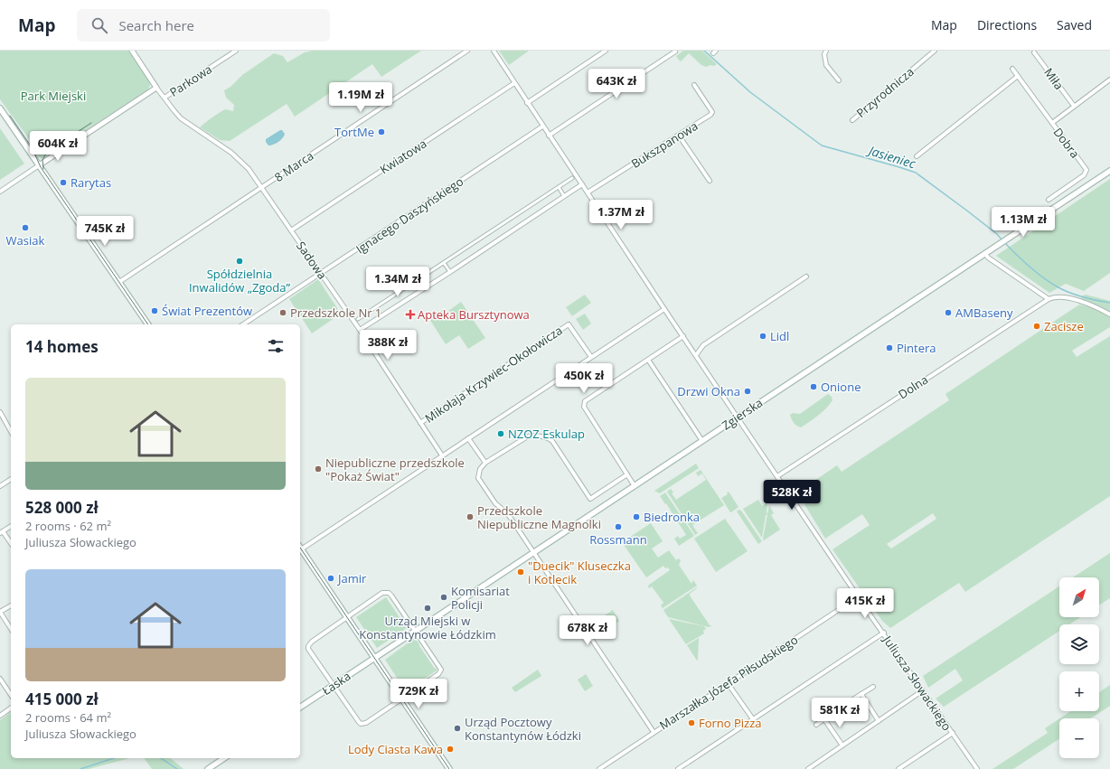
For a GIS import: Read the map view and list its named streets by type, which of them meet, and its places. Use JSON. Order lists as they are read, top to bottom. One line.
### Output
{"streets":{"main road":["Zgierska","Łaska"],"street":["Miła","Parkowa","Przyrodnicza","Dobra","Bukszpanowa","Kwiatowa","8 Marca","Ignacego Daszyńskiego","Sadowa","Mikołaja Krzywiec-Okołowicza","Dolna","Marszałka Józefa Piłsudskiego","Juliusza Słowackiego"]},"crossings":[["Parkowa","Sadowa"],["Bukszpanowa","Juliusza Słowackiego"],["Kwiatowa","Sadowa"],["Kwiatowa","Juliusza Słowackiego"],["8 Marca","Sadowa"],["Ignacego Daszyńskiego","Sadowa"],["Ignacego Daszyńskiego","Juliusza Słowackiego"],["Sadowa","Mikołaja Krzywiec-Okołowicza"],["Dolna","Juliusza Słowackiego"],["Zgierska","Łaska"],["Zgierska","Juliusza Słowackiego"],["Marszałka Józefa Piłsudskiego","Juliusza Słowackiego"]],"water":["Jasieniec"],"parks":["Park Miejski"],"places":{"other":["TortMe","Rarytas","Wasiak","Spółdzielnia Inwalidów „Zgoda”","Świat Prezentów","Przedszkole Nr 1","AMBaseny","Zacisze","Lidl","Pintera","Onione","Drzwi Okna","NZOZ Eskulap","Niepubliczne przedszkole \"Pokaż Świat\"","Przedszkole Niepubliczne Magnolki","Biedronka","Rossmann","\"Duecik\" Kluseczka i Kotlecik","Jamir","Komisariat Policji","Urząd Miejski w Konstantynowie Łódzkim","Forno Pizza","Urząd Pocztowy Konstantynów Łódzki","Lody Ciasta Kawa"],"health":["Apteka Bursztynowa"]},"north":"top right","page":{"header":"Map","search":"Search here","nav":["Map","Directions","Saved"],"price":["643K zł","1.19M zł","604K zł","1.37M zł","1.13M zł","745K zł","1.34M zł","388K zł","450K zł","528K zł","415K zł","678K zł","729K zł","581K zł"],"heading":"14 homes","list":[{"name":"528 000 zł","note":"2 rooms · 62 m² · Juliusza Słowackiego"},{"name":"415 000 zł","note":"2 rooms · 64 m² · Juliusza Słowackiego"}],"map_buttons":["+","−"]}}
